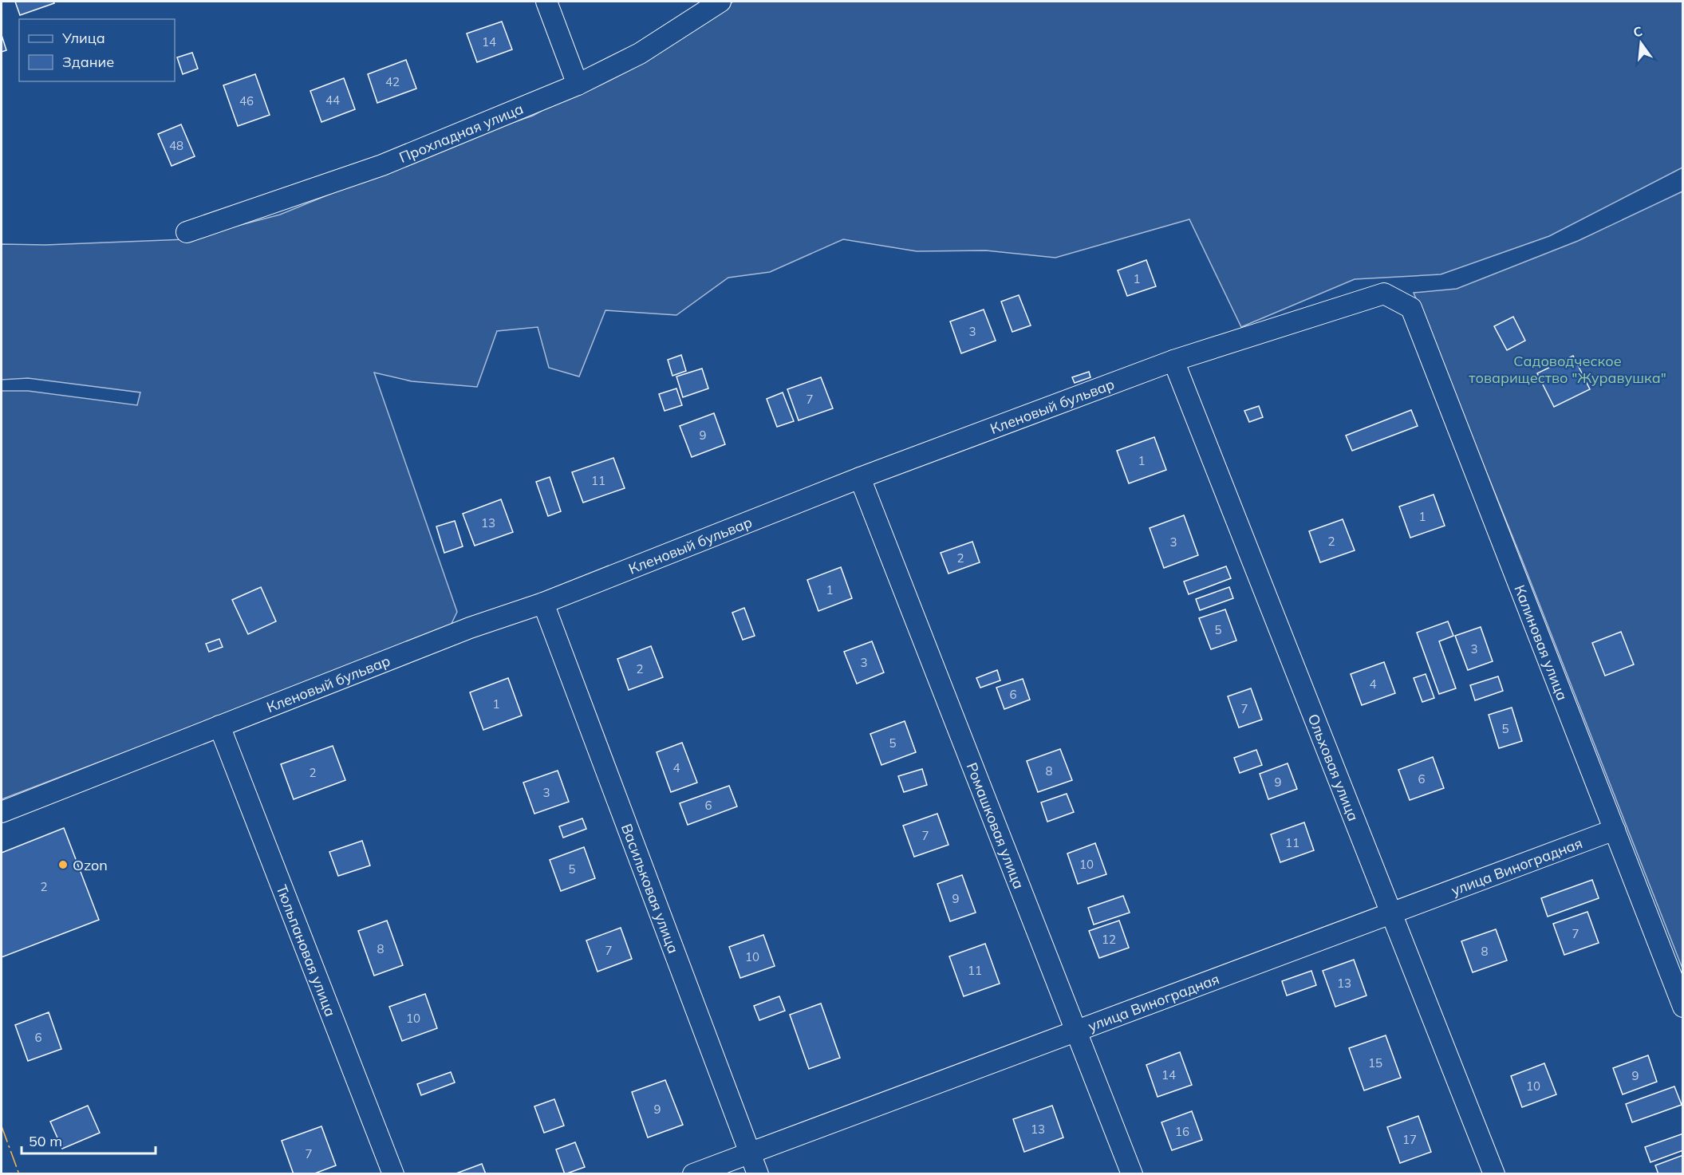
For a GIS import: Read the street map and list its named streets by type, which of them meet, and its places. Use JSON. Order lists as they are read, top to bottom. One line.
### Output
{"streets":{"street":["Прохладная улица","Кленовый бульвар","Калиновая улица","Ольховая улица","Ромашковая улица","улица Виноградная","Васильковая улица","Тюльпановая улица"]},"crossings":[["Кленовый бульвар","Калиновая улица"],["Кленовый бульвар","Ольховая улица"],["Кленовый бульвар","Ромашковая улица"],["Кленовый бульвар","Васильковая улица"],["Кленовый бульвар","Тюльпановая улица"],["Калиновая улица","улица Виноградная"],["Ольховая улица","улица Виноградная"],["Ромашковая улица","улица Виноградная"],["улица Виноградная","Васильковая улица"]],"parks":["Садоводческое товарищество \"Журавушка\""],"places":["Ozon"],"house_numbers":["14","42","44","46","48","1","3","7","9","1","11","1","13","2","3","2","1","5","3","3","2","4","6","1","7","5","5","4","8","2","6","9","3","6","7","11","10","5","2","9","7","12","8","7","8","10","11","13","10","6","15","14","9","10","9","13","16","17","7"],"legend":["Улица","Здание"],"scale_bar":"50 m","north":"top"}
